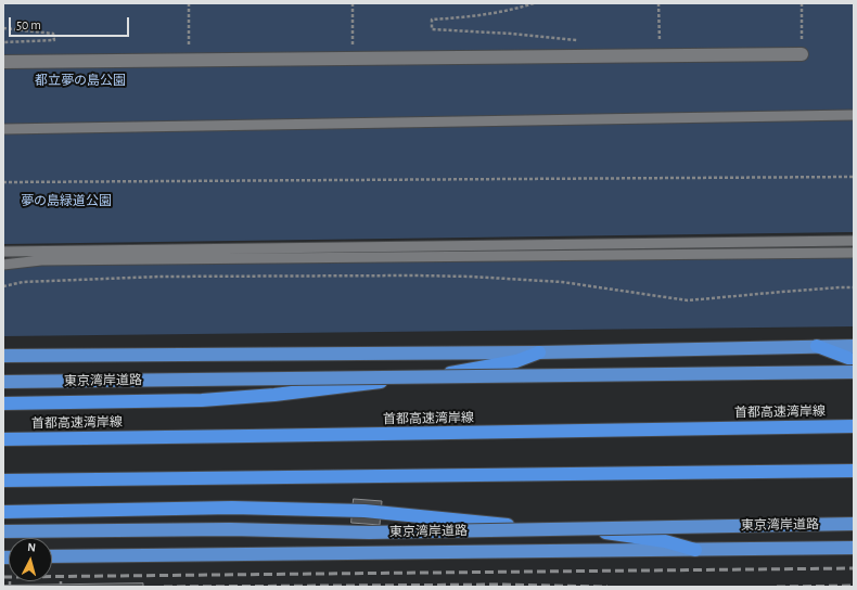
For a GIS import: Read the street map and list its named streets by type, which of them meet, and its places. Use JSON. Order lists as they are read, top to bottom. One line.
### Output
{"streets":{"highway":["東京湾岸道路","首都高速湾岸線"]},"parks":["都立夢の島公園","夢の島緑道公園"],"scale_bar":"50 m","north":"top"}
